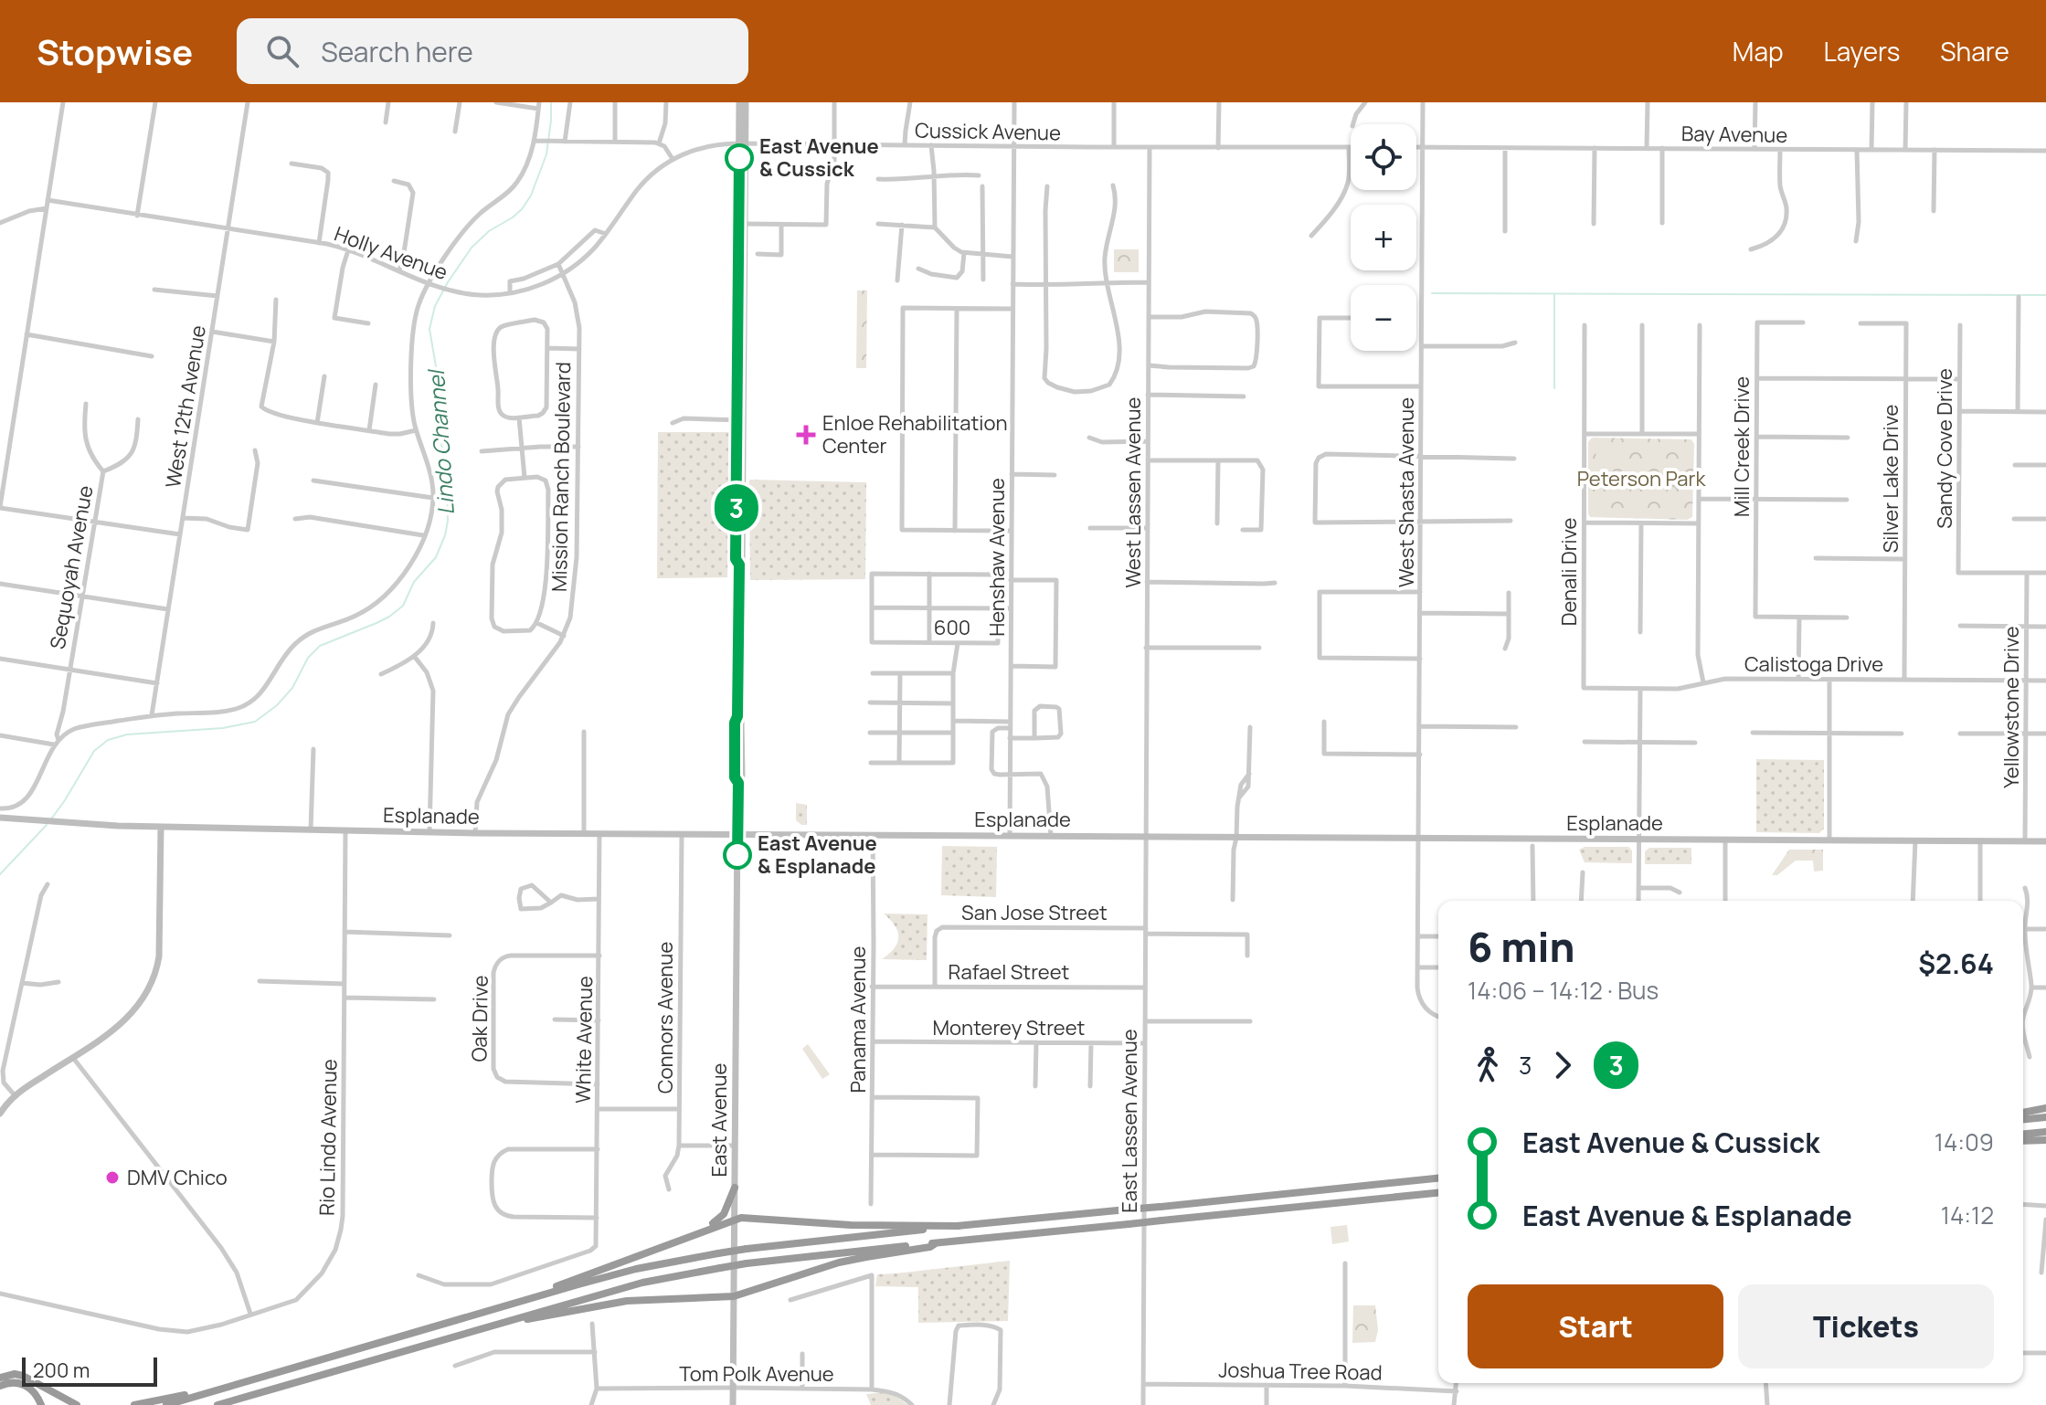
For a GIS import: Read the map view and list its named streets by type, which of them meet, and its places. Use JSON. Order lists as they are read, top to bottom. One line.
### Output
{"streets":{"main road":["Esplanade","East Avenue"],"street":["Cussick Avenue","Bay Avenue","Holly Avenue","West 12th Avenue","Mill Creek Drive","Sandy Cove Drive","Mission Ranch Boulevard","Silver Lake Drive","West Lassen Avenue","West Shasta Avenue","Henshaw Avenue","Sequoyah Avenue","Denali Drive","600","Calistoga Drive","Yellowstone Drive","San Jose Street","Rafael Street","Connors Avenue","Oak Drive","Panama Avenue","Monterey Street","White Avenue","East Lassen Avenue","Rio Lindo Avenue","Joshua Tree Road","Tom Polk Avenue"]},"crossings":[["Cussick Avenue","Holly Avenue"],["Cussick Avenue","West Lassen Avenue"],["Cussick Avenue","Henshaw Avenue"],["Bay Avenue","West Shasta Avenue"],["Holly Avenue","West 12th Avenue"],["Holly Avenue","Mission Ranch Boulevard"],["Sandy Cove Drive","Yellowstone Drive"],["Mission Ranch Boulevard","Esplanade"],["Silver Lake Drive","Calistoga Drive"],["West Lassen Avenue","Esplanade"],["West Lassen Avenue","East Lassen Avenue"],["West Shasta Avenue","Esplanade"],["Henshaw Avenue","600"],["Henshaw Avenue","Esplanade"],["Denali Drive","Calistoga Drive"],["Calistoga Drive","Yellowstone Drive"],["Yellowstone Drive","Esplanade"],["Esplanade","Connors Avenue"],["Esplanade","Panama Avenue"],["Esplanade","White Avenue"],["Esplanade","East Avenue"],["Esplanade","East Lassen Avenue"],["Esplanade","Rio Lindo Avenue"],["San Jose Street","Rafael Street"],["San Jose Street","East Lassen Avenue"],["Rafael Street","Panama Avenue"],["Rafael Street","East Lassen Avenue"],["Oak Drive","White Avenue"],["Panama Avenue","Monterey Street"],["Monterey Street","East Lassen Avenue"],["East Avenue","Tom Polk Avenue"],["East Lassen Avenue","Joshua Tree Road"]],"water":["Lindo Channel"],"parks":["Peterson Park"],"places":{"other":["East Avenue & Cussick","East Avenue & Esplanade","DMV Chico"],"health":["Enloe Rehabilitation Center"]},"lines":["bus line 3"],"scale_bar":"200 m","page":{"header":"Stopwise","search":"Search here","nav":["Map","Layers","Share"],"on_map":"3","map_buttons":["+","−"],"heading":["6 min","14:06 – 14:12 · Bus","$2.64"],"legs":["3","3"],"list":[{"name":"East Avenue & Cussick","value":"14:09"},{"name":"East Avenue & Esplanade","value":"14:12"}],"buttons":["Start","Tickets"],"scale":"200 m"}}
